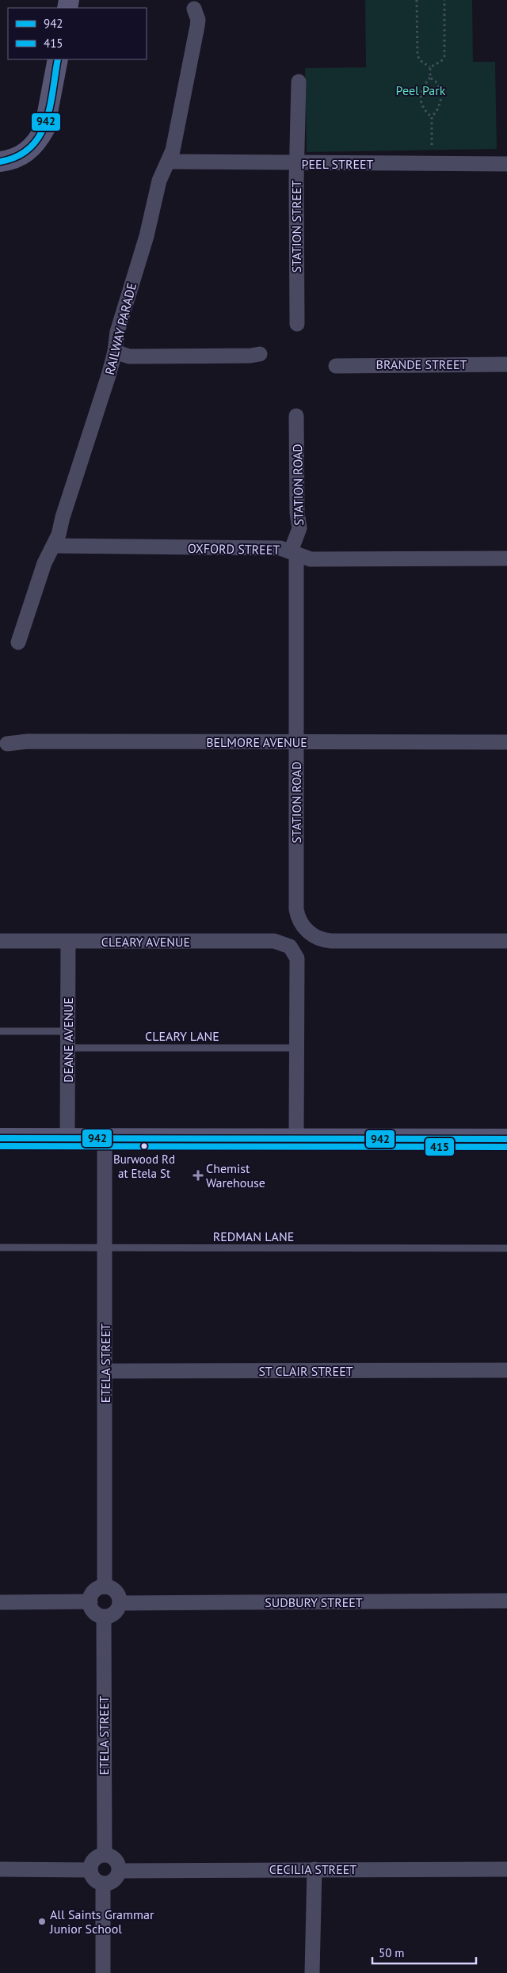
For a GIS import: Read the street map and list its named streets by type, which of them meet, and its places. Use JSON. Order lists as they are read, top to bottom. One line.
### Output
{"streets":{"street":["PEEL STREET","STATION STREET","RAILWAY PARADE","BRANDE STREET","STATION ROAD","OXFORD STREET","BELMORE AVENUE","CLEARY AVENUE","DEANE AVENUE","ETELA STREET","ST CLAIR STREET","SUDBURY STREET","CECILIA STREET"],"lane":["CLEARY LANE","REDMAN LANE"]},"crossings":[["PEEL STREET","STATION STREET"],["PEEL STREET","RAILWAY PARADE"],["RAILWAY PARADE","OXFORD STREET"],["STATION ROAD","OXFORD STREET"],["STATION ROAD","BELMORE AVENUE"],["CLEARY AVENUE","CLEARY LANE"],["CLEARY AVENUE","DEANE AVENUE"],["CLEARY LANE","DEANE AVENUE"],["REDMAN LANE","ETELA STREET"],["ETELA STREET","ST CLAIR STREET"],["ETELA STREET","SUDBURY STREET"],["ETELA STREET","CECILIA STREET"]],"parks":["Peel Park"],"places":{"other":["Burwood Rd at Etela St","All Saints Grammar Junior School"],"health":["Chemist Warehouse"]},"lines":["transit line 942","transit line 415"],"legend":["942","415"],"scale_bar":"50 m"}
